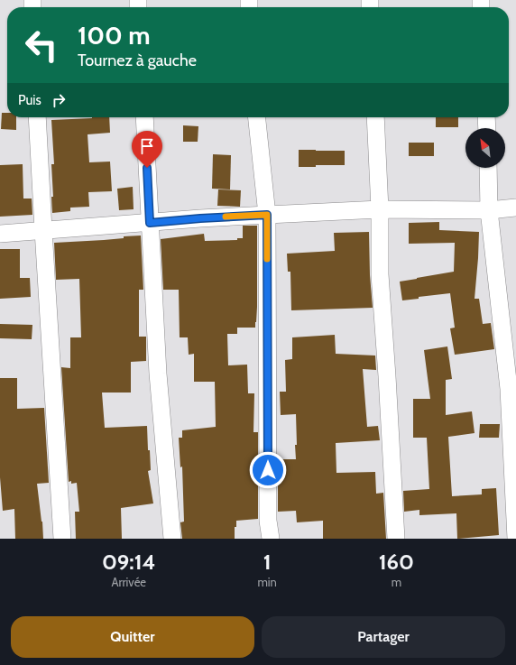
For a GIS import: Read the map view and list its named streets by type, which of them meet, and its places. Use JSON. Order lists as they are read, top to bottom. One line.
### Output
{"north":"top left","page":{"turn":["100 m","Tournez à gauche"],"then":"Puis","eta":["09:14","Arrivée","1","min","160","m"],"buttons":["Quitter","Partager"]}}
